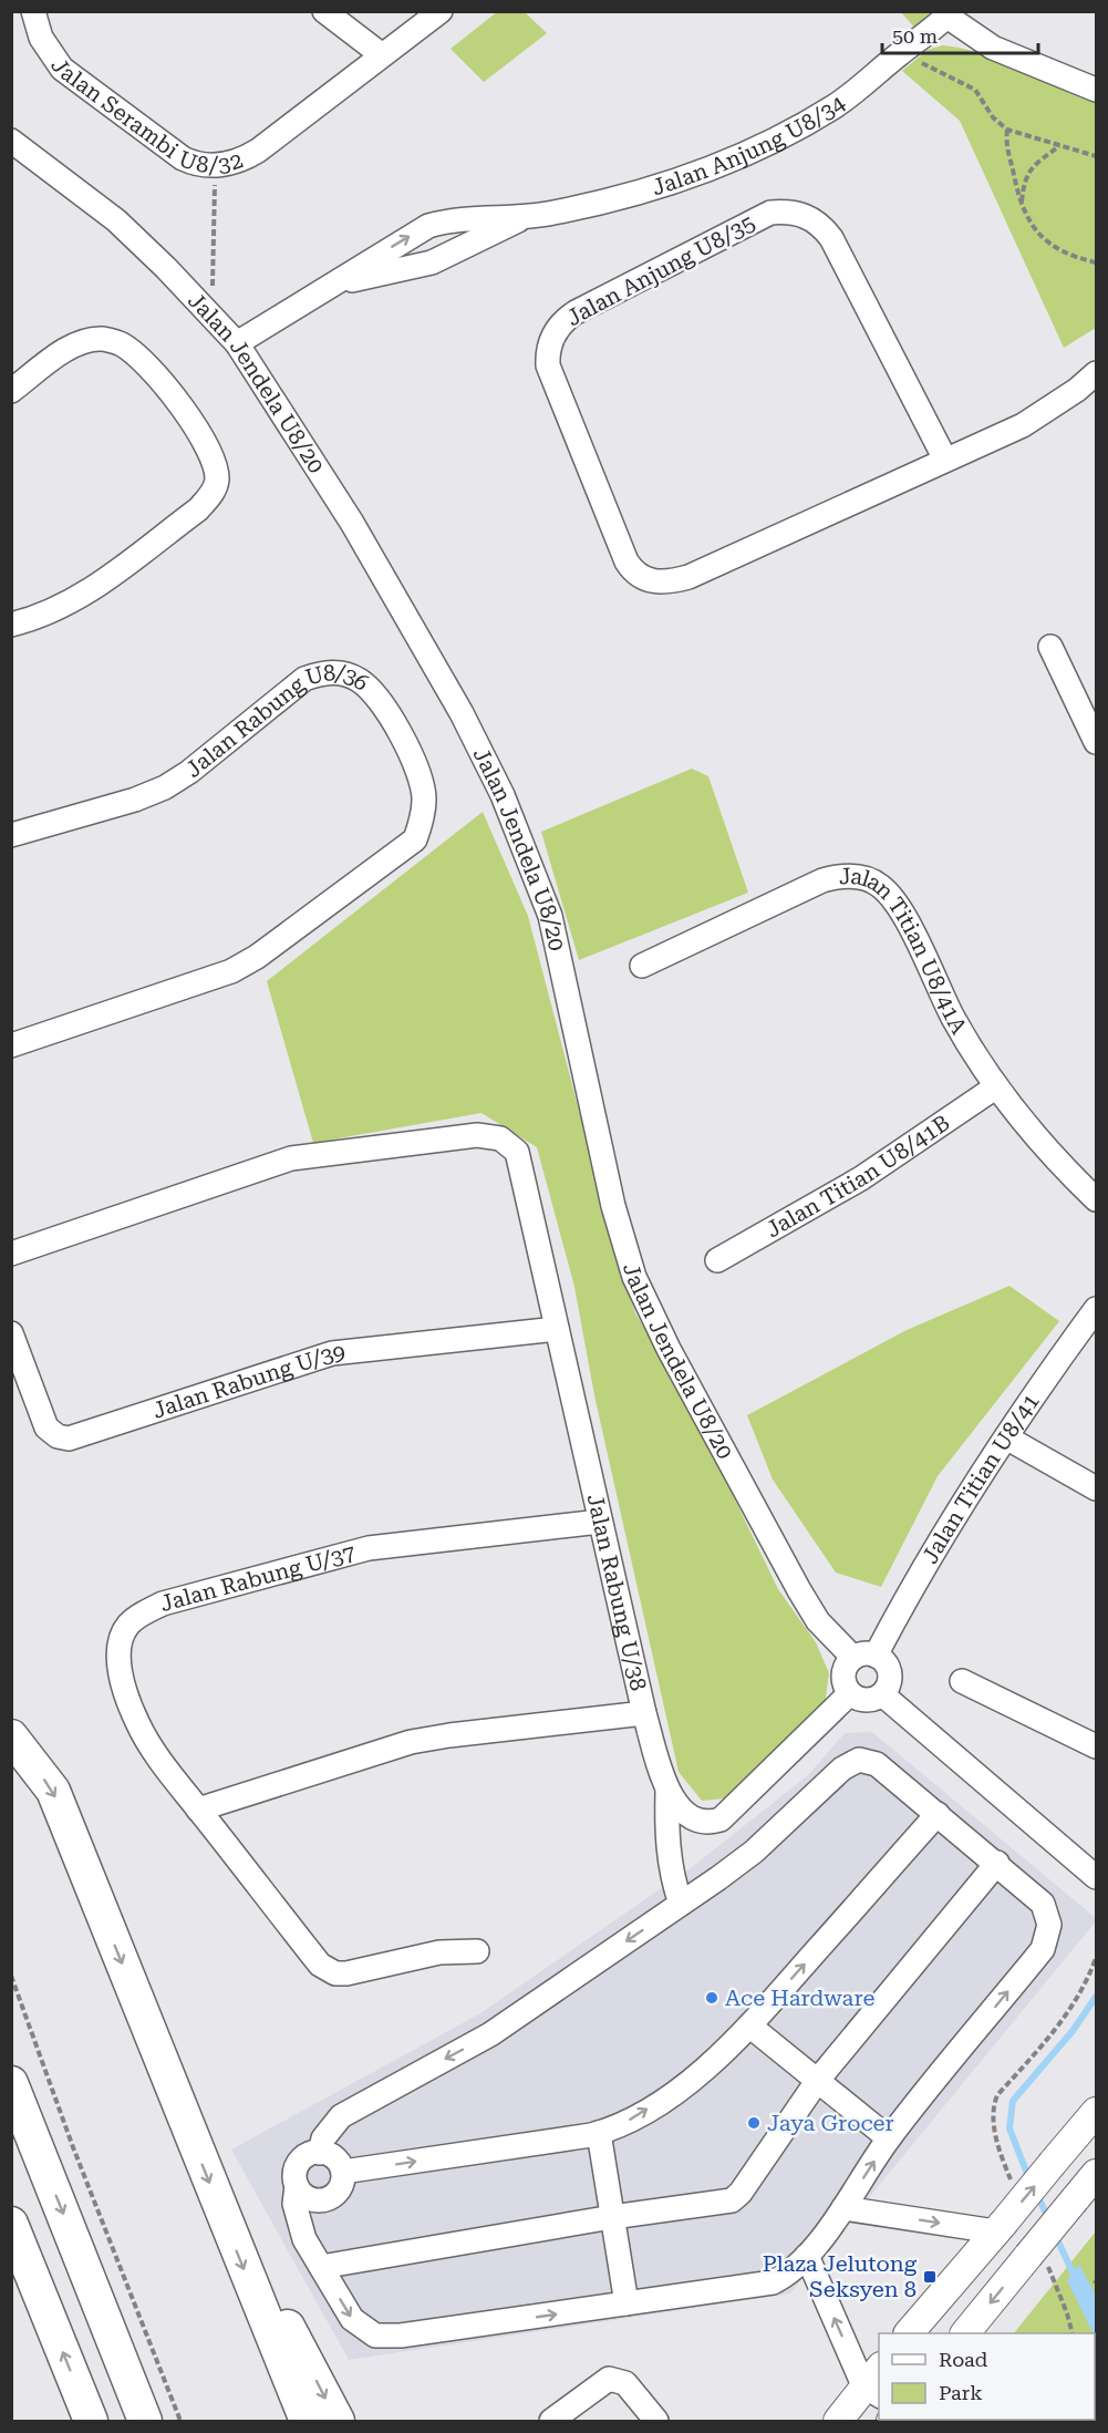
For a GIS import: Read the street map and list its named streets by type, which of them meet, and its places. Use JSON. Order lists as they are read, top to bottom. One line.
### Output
{"streets":{"street":["Jalan Serambi U8/32","Jalan Anjung U8/34","Jalan Anjung U8/35","Jalan Jendela U8/20","Jalan Rabung U8/36","Jalan Titian U8/41A","Jalan Titian U8/41B","Jalan Rabung U/39","Jalan Titian U8/41","Jalan Rabung U/37","Jalan Rabung U/38"]},"crossings":[["Jalan Anjung U8/34","Jalan Jendela U8/20"],["Jalan Jendela U8/20","Jalan Titian U8/41"],["Jalan Jendela U8/20","Jalan Rabung U/38"],["Jalan Titian U8/41A","Jalan Titian U8/41B"],["Jalan Rabung U/39","Jalan Rabung U/38"],["Jalan Titian U8/41","Jalan Rabung U/38"],["Jalan Rabung U/37","Jalan Rabung U/38"]],"places":{"other":["Ace Hardware","Jaya Grocer"],"transit":["Plaza Jelutong Seksyen 8"]},"legend":["Road","Park"],"scale_bar":"50 m"}
